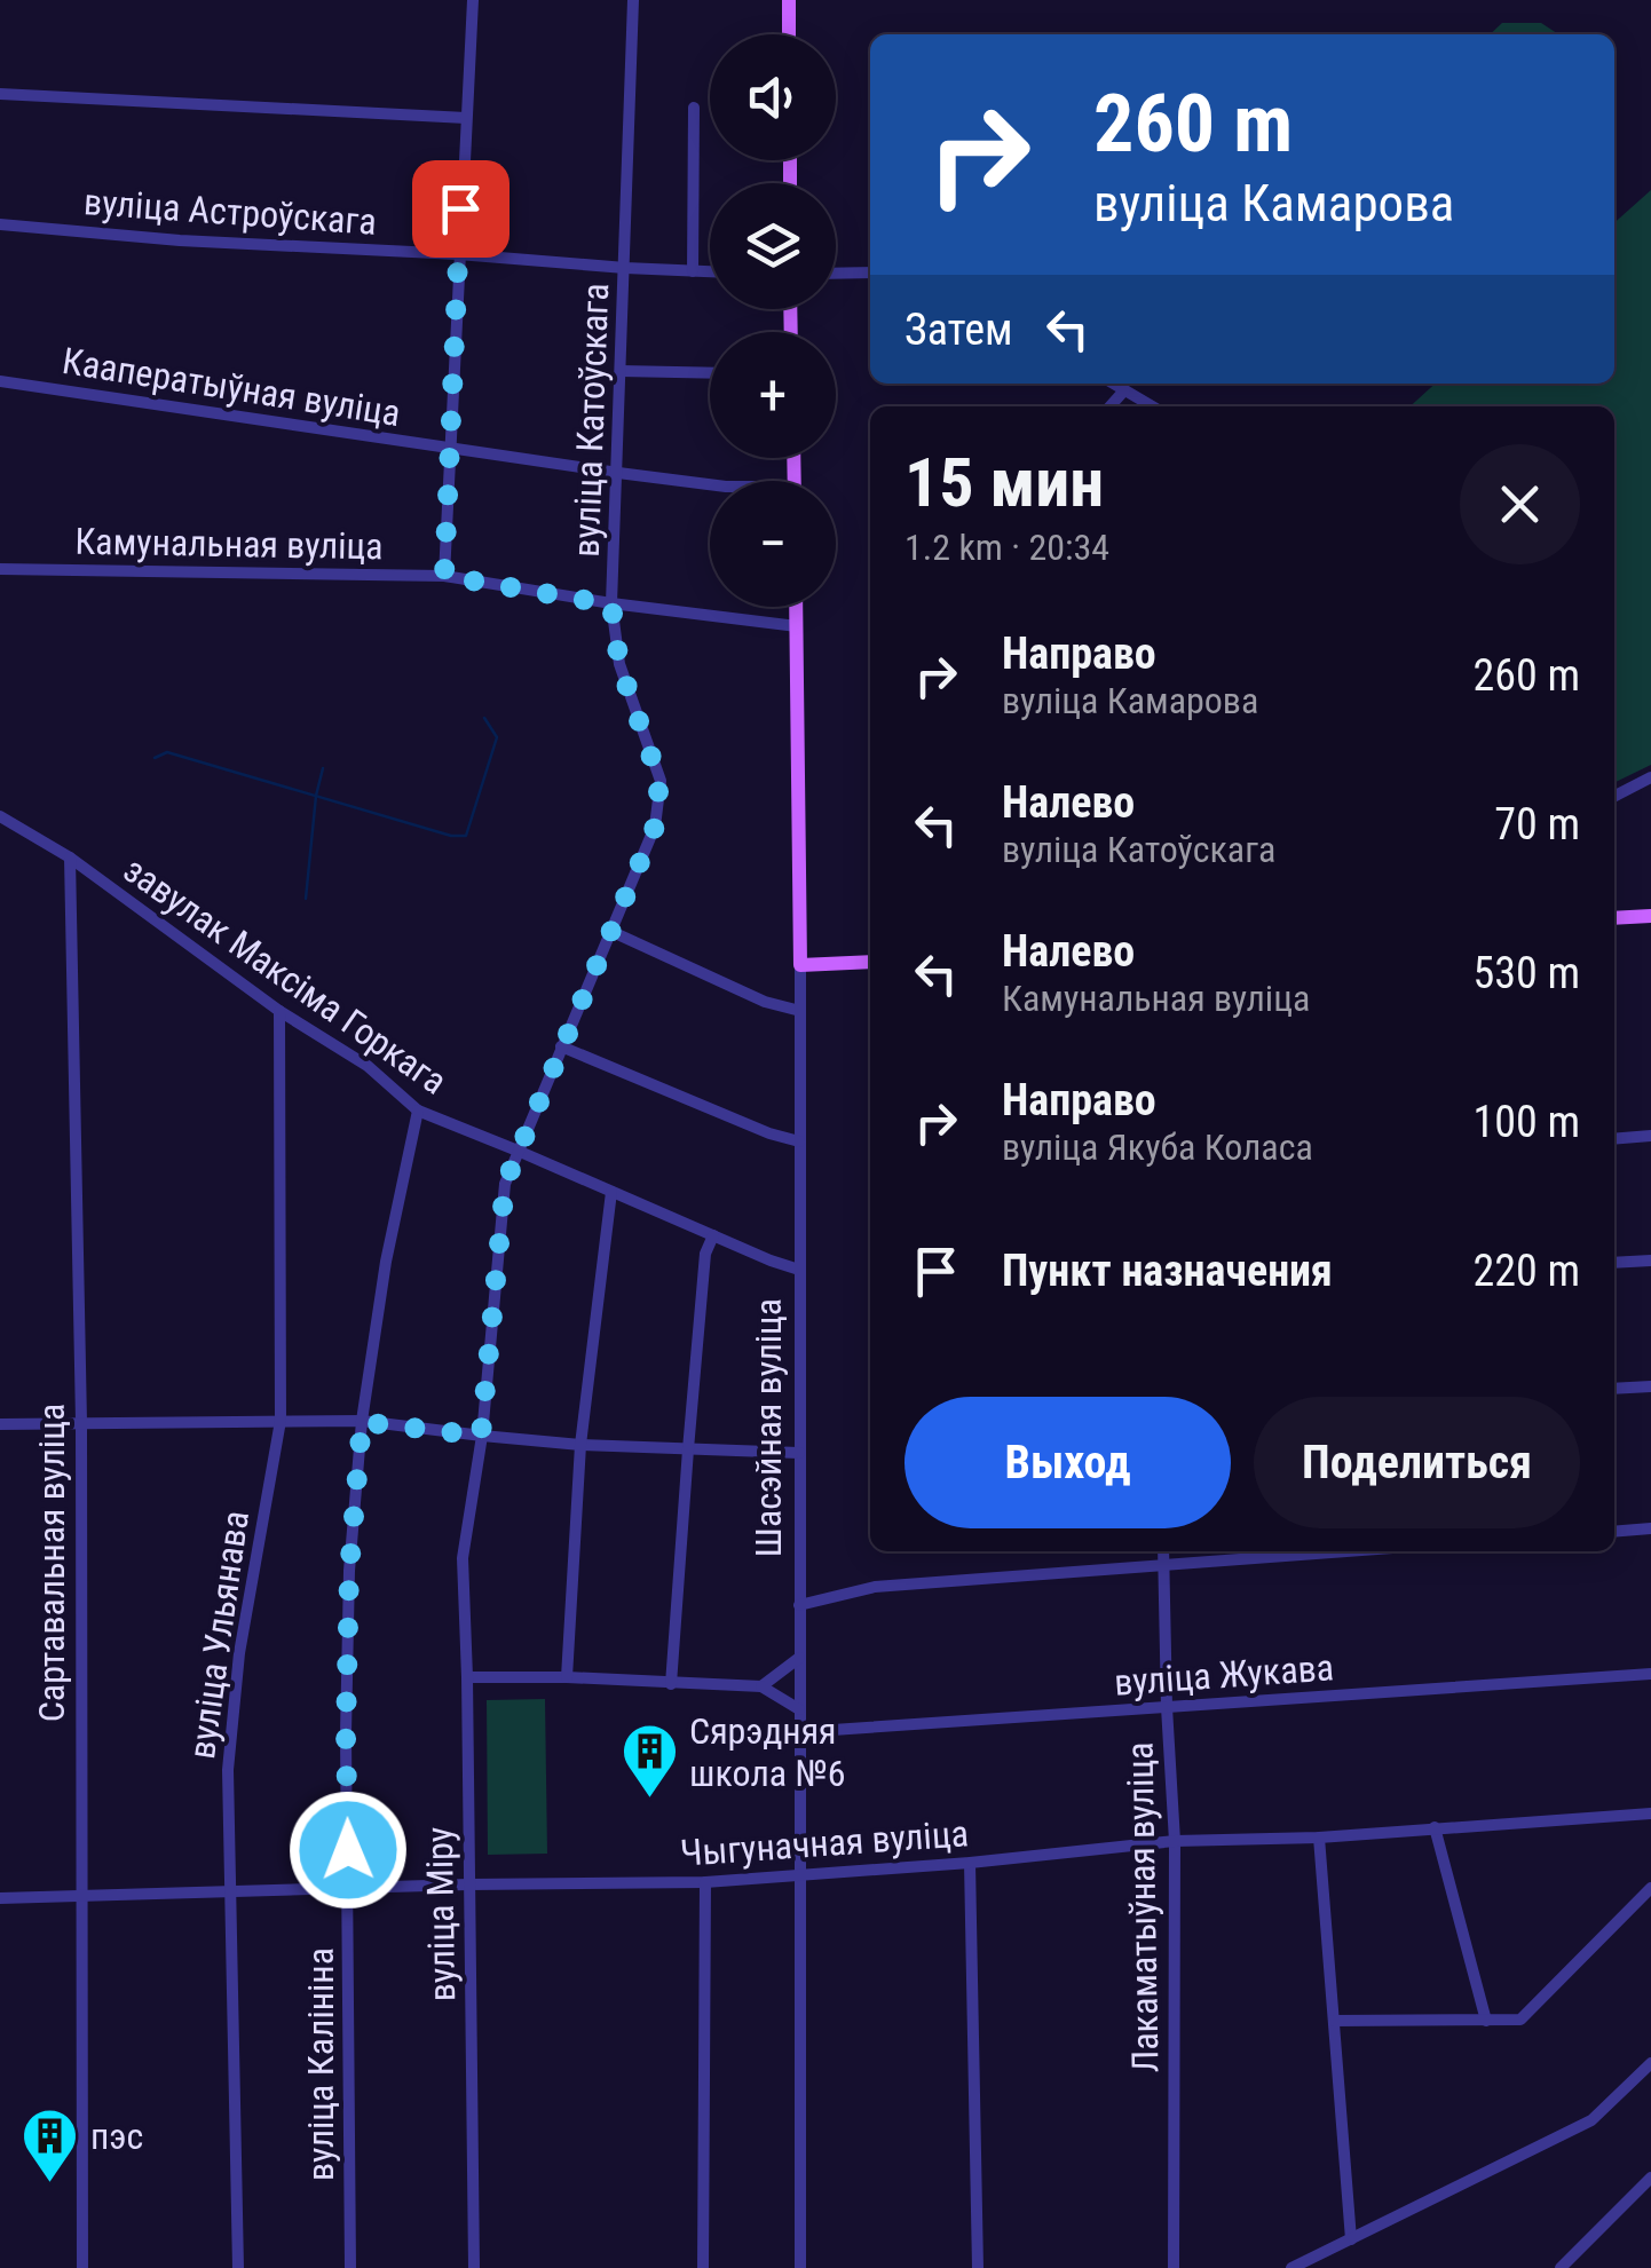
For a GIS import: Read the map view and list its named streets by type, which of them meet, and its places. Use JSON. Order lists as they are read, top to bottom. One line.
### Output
{"streets":{"main road":["Шасэйная вуліца"],"street":["вуліца Астроўскага","Кааператыўная вуліца","вуліца Катоўскага","Камунальная вуліца","завулак Максіма Горкага","Сартавальная вуліца","вуліца Ульянава","вуліца Жукава","Чыгуначная вуліца","Лакаматыўная вуліца","вуліца Міру","вуліца Калініна"]},"crossings":[["вуліца Астроўскага","вуліца Катоўскага"],["Кааператыўная вуліца","вуліца Катоўскага"],["вуліца Катоўскага","Камунальная вуліца"],["вуліца Катоўскага","завулак Максіма Горкага"],["вуліца Катоўскага","вуліца Міру"],["Камунальная вуліца","Шасэйная вуліца"],["завулак Максіма Горкага","Шасэйная вуліца"],["завулак Максіма Горкага","Сартавальная вуліца"],["завулак Максіма Горкага","вуліца Ульянава"],["завулак Максіма Горкага","вуліца Калініна"],["Шасэйная вуліца","вуліца Жукава"],["Шасэйная вуліца","Чыгуначная вуліца"],["Сартавальная вуліца","Чыгуначная вуліца"],["вуліца Ульянава","Чыгуначная вуліца"],["вуліца Жукава","Лакаматыўная вуліца"],["Чыгуначная вуліца","Лакаматыўная вуліца"],["Чыгуначная вуліца","вуліца Міру"],["Чыгуначная вуліца","вуліца Калініна"]],"places":{"building":["Сярэдняя школа №6","пэс"]},"page":{"map_buttons":["+","−"],"turn":["260 m","вуліца Камарова"],"then":"Затем","heading":["15 мин","1.2 km · 20:34"],"list":[{"name":"Направо","note":"вуліца Камарова","value":"260 m"},{"name":"Налево","note":"вуліца Катоўскага","value":"70 m"},{"name":"Налево","note":"Камунальная вуліца","value":"530 m"},{"name":"Направо","note":"вуліца Якуба Коласа","value":"100 m"},{"name":"Пункт назначения","value":"220 m"}],"buttons":["Выход","Поделиться"]}}
